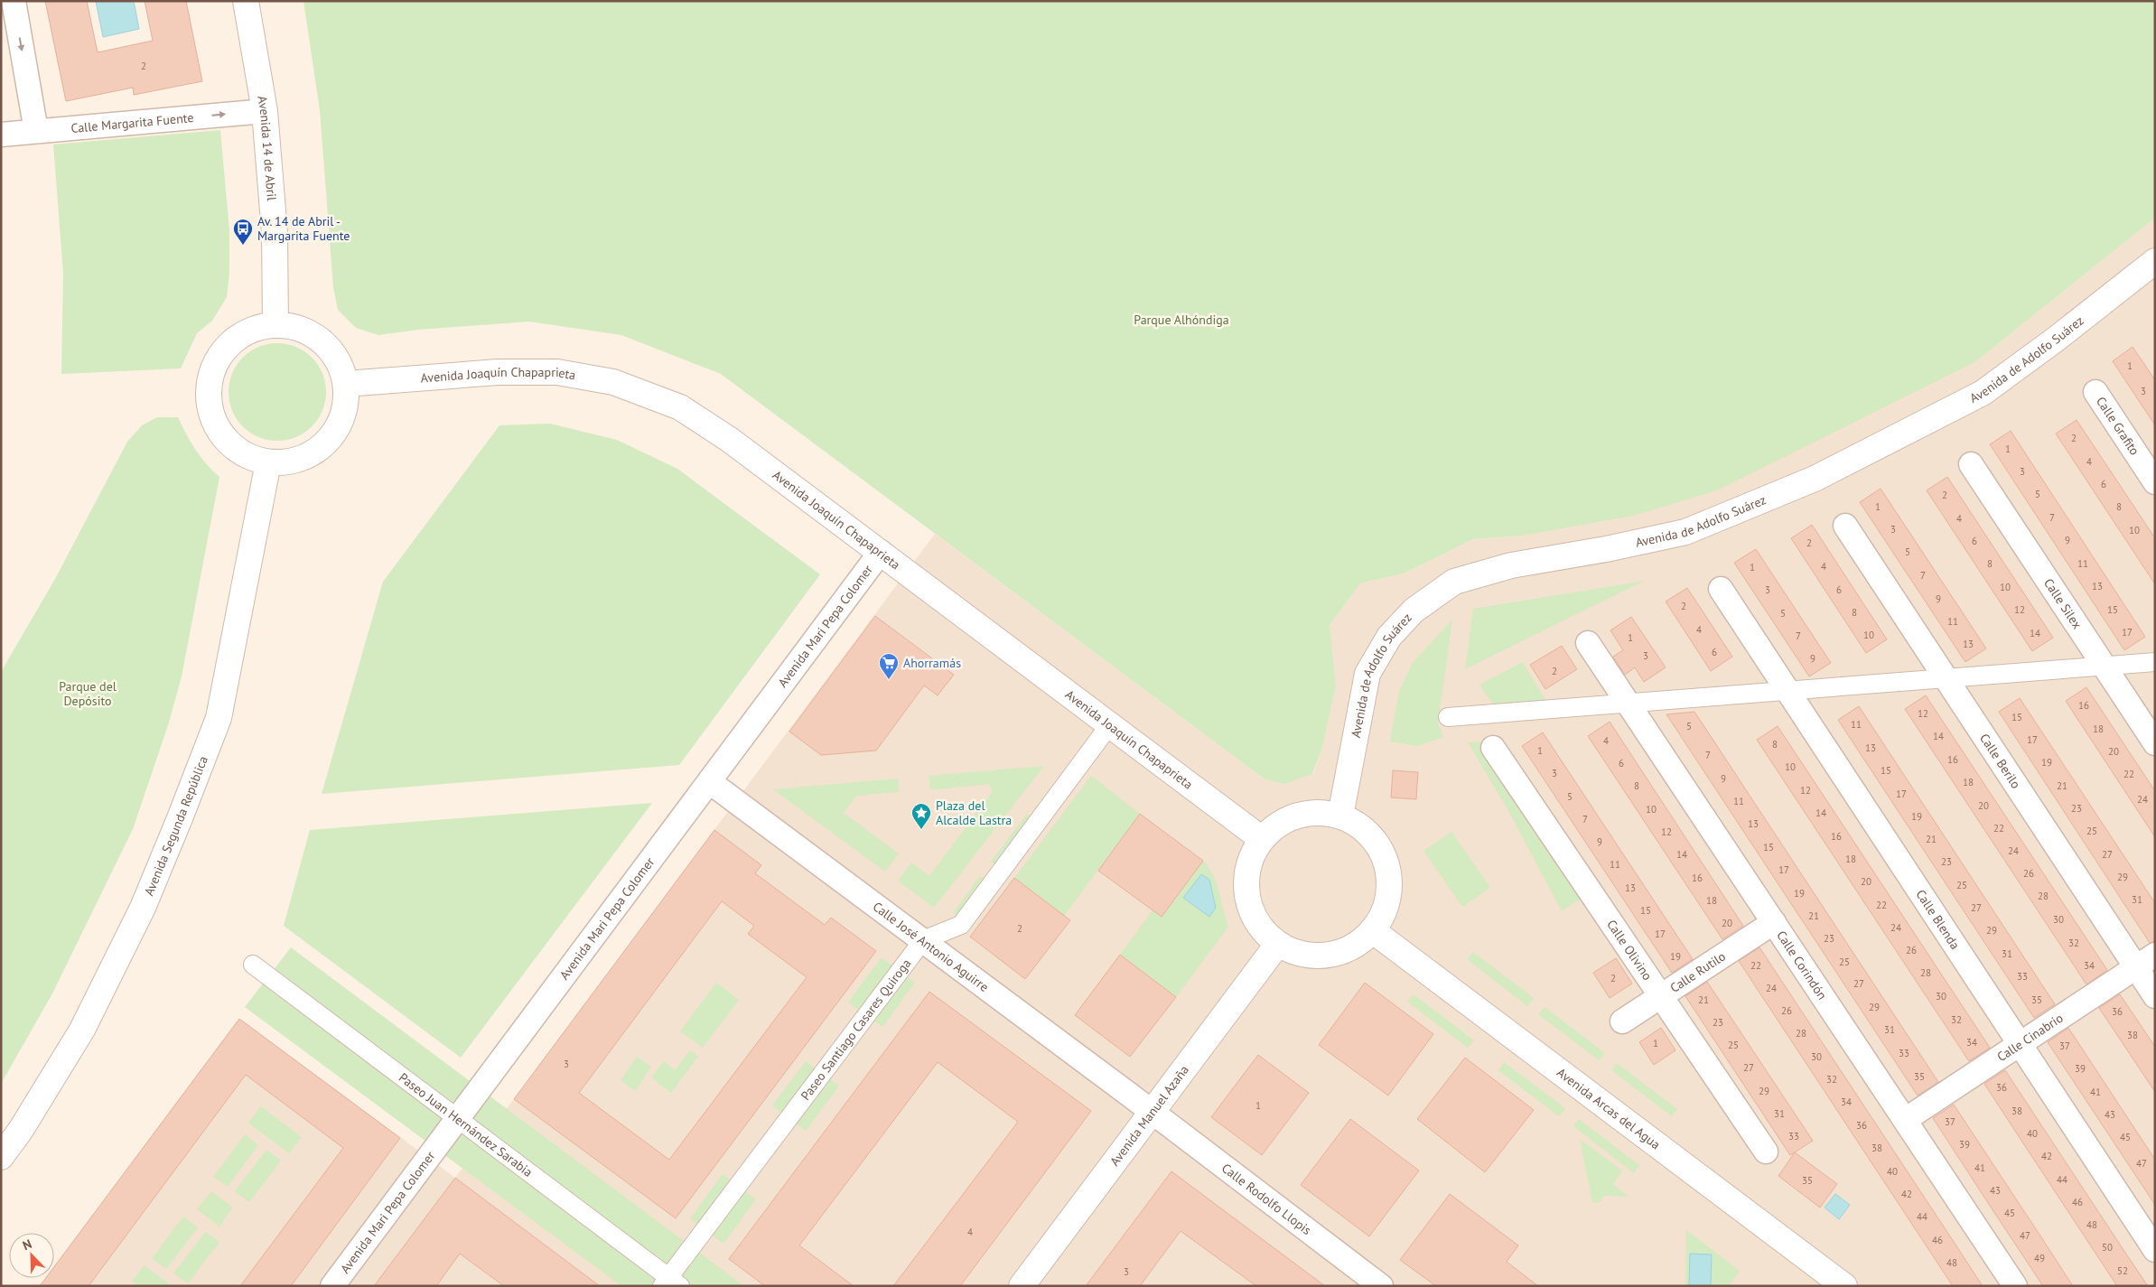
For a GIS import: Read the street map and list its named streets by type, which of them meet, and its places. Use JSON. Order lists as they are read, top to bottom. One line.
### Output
{"streets":{"street":["Calle Margarita Fuente","Avenida 14 de Abril","Avenida de Adolfo Suárez","Avenida Joaquín Chapaprieta","Calle Grafito","Calle Silex","Avenida Mari Pepa Colomer","Calle Berilo","Avenida Segunda República","Calle Blenda","Calle José Antonio Aguirre","Calle Olivino","Calle Corindón","Calle Rutilo","Paseo Santiago Casares Quiroga","Calle Cinabrio","Avenida Arcas del Agua","Avenida Manuel Azaña","Paseo Juan Hernández Sarabia","Calle Rodolfo Llopis"]},"crossings":[["Calle Margarita Fuente","Avenida 14 de Abril"],["Avenida 14 de Abril","Avenida Joaquín Chapaprieta"],["Avenida 14 de Abril","Avenida Segunda República"],["Avenida de Adolfo Suárez","Avenida Joaquín Chapaprieta"],["Avenida de Adolfo Suárez","Avenida Arcas del Agua"],["Avenida de Adolfo Suárez","Avenida Manuel Azaña"],["Avenida Joaquín Chapaprieta","Avenida Mari Pepa Colomer"],["Avenida Joaquín Chapaprieta","Avenida Segunda República"],["Avenida Joaquín Chapaprieta","Paseo Santiago Casares Quiroga"],["Avenida Joaquín Chapaprieta","Avenida Arcas del Agua"],["Avenida Joaquín Chapaprieta","Avenida Manuel Azaña"],["Avenida Mari Pepa Colomer","Calle José Antonio Aguirre"],["Avenida Mari Pepa Colomer","Paseo Juan Hernández Sarabia"],["Calle Berilo","Calle Cinabrio"],["Calle Blenda","Calle Cinabrio"],["Calle José Antonio Aguirre","Paseo Santiago Casares Quiroga"],["Calle José Antonio Aguirre","Avenida Manuel Azaña"],["Calle José Antonio Aguirre","Calle Rodolfo Llopis"],["Calle Olivino","Calle Rutilo"],["Calle Corindón","Calle Rutilo"],["Calle Corindón","Calle Cinabrio"],["Paseo Santiago Casares Quiroga","Paseo Juan Hernández Sarabia"],["Avenida Arcas del Agua","Avenida Manuel Azaña"],["Avenida Manuel Azaña","Calle Rodolfo Llopis"]],"one_way":["Calle Margarita Fuente"],"parks":["Parque Alhóndiga","Parque del Depósito"],"places":{"bus stop":["Av. 14 de Abril - Margarita Fuente"],"supermarket":["Ahorramás"],"place":["Plaza del Alcalde Lastra"]},"house_numbers":["2","1","3","2","1","4","3","6","5","2","1","8","7","4","3","10","9","6","2","5","8","11","4","1","7","13","10","3","6","9","2","12","15","8","5","11","4","17","14","10","7","1","13","6","3","9","2","16","12","15","11","5","18","14","17","4","8","13","1","20","7","16","19","6","10","15","3","22","9","18","8","21","12","17","5","24","11","20","23","10","14","19","7","13","22","25","12","16","21","9","15","24","14","27","18","23","11","17","26","29","16","20","25","13","19","28","31","18","22","27","15","21","30","20","24","2","29","17","23","32","26","31","19","25","22","34","28","33","2","27","24","30","21","35","29","26","36","32","23","31","28","38","34","1","25","37","33","30","3","27","39","35","32","36","29","41","34","1","38","31","43","37","36","40","33","45","39","38","42","47","41","40","44","35","43","42","46","45","44","48","4","47","46","50","49","48","52","3"],"north":"top left"}
